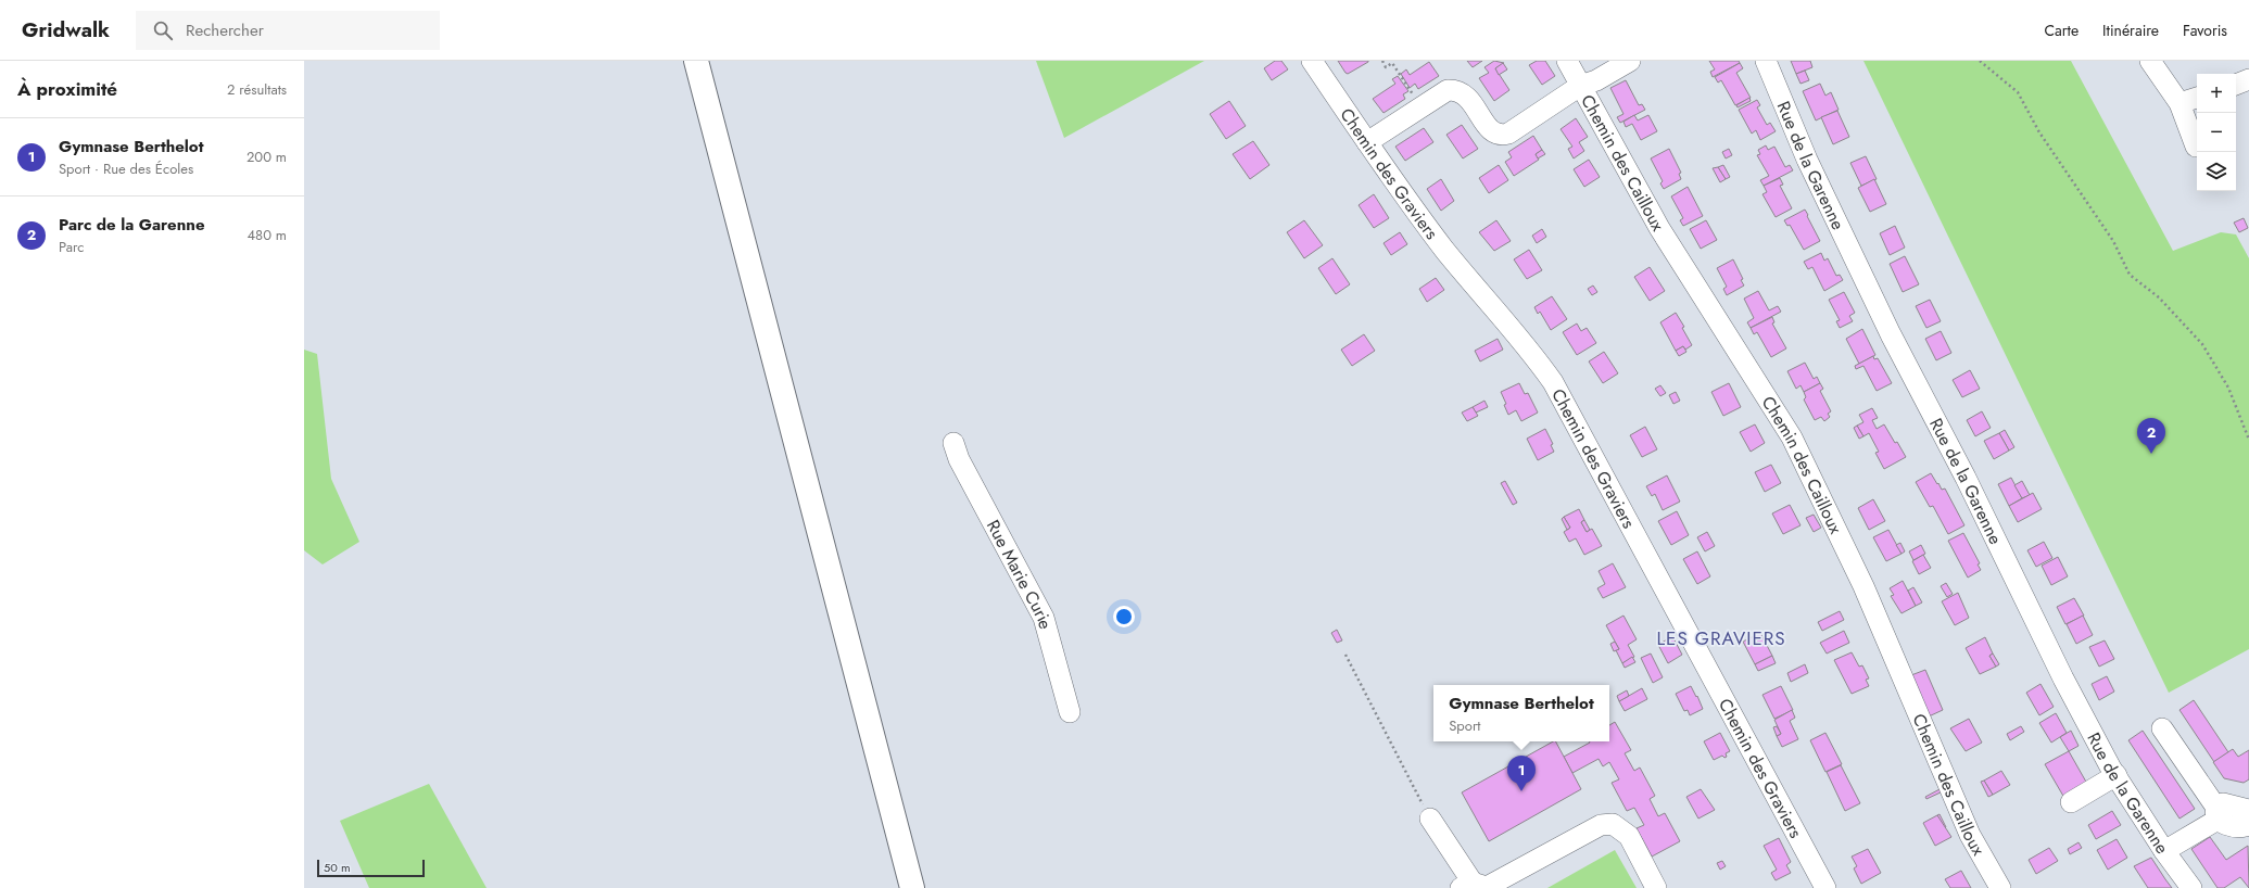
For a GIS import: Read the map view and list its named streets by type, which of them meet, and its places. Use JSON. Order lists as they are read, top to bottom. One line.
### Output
{"streets":{"street":["Chemin des Cailloux","Rue de la Garenne","Chemin des Graviers","Rue Marie Curie"]},"districts":["LES GRAVIERS"],"scale_bar":"50 m","page":{"header":"Gridwalk","search":"Rechercher","nav":["Carte","Itinéraire","Favoris"],"heading":["À proximité","2 résultats"],"map_buttons":["+","−"],"list":[{"mark":"1","name":"Gymnase Berthelot","note":"Sport · Rue des Écoles","value":"200 m"},{"mark":"2","name":"Parc de la Garenne","note":"Parc","value":"480 m"}],"pins":["2","1"],"popup":["Gymnase Berthelot","Sport"],"scale":"50 m"}}
